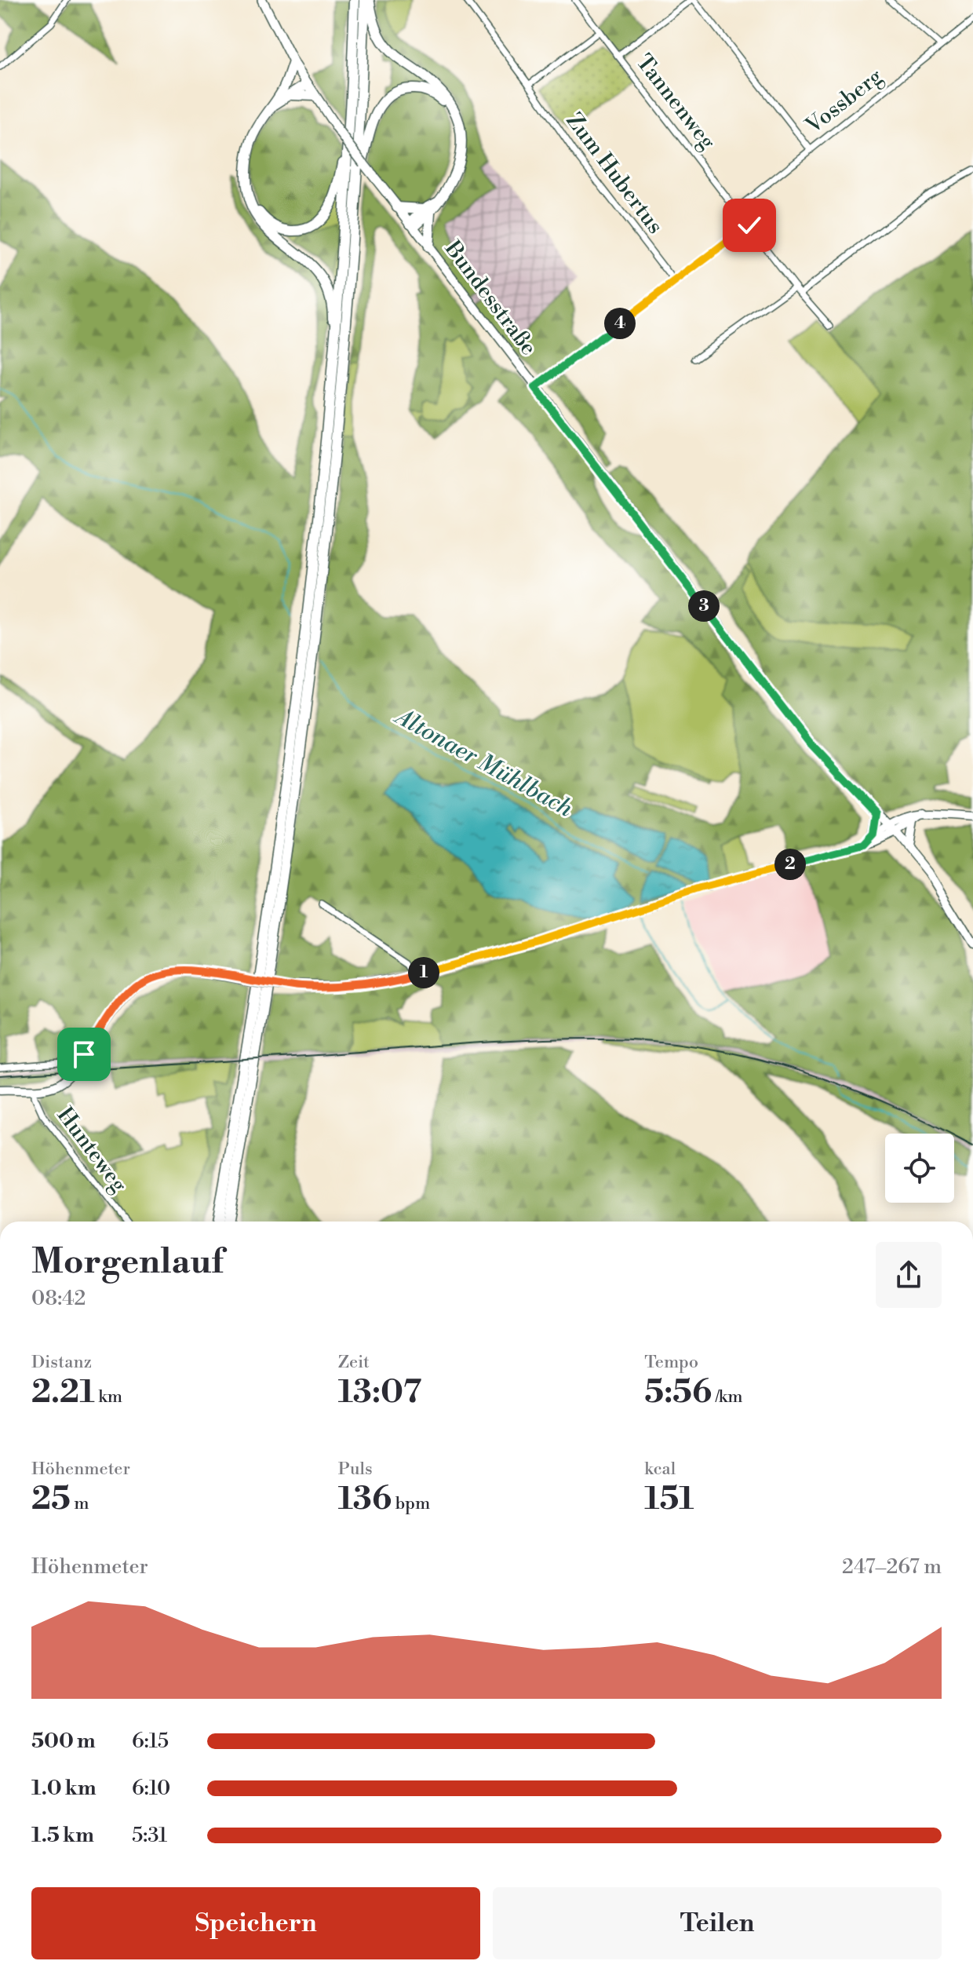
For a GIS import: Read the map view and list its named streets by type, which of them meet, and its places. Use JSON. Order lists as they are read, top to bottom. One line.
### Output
{"streets":{"main road":["Bundesstraße"],"street":["Vossberg","Tannenweg","Zum Hubertus","Hunteweg"]},"crossings":[["Vossberg","Tannenweg"]],"water":["Altonaer Mühlbach"],"page":{"pins":["4","3","2","1"],"heading":["Morgenlauf","08:42"],"stats":[["Distanz","2.21 km"],["Zeit","13:07"],["Tempo","5:56 /km"],["Höhenmeter","25 m"],["Puls","136 bpm"],["kcal","151"]],"chart":["Höhenmeter","247–267 m"],"list":[{"name":"500 m","note":"6:15"},{"name":"1.0 km","note":"6:10"},{"name":"1.5 km","note":"5:31"}],"buttons":["Speichern","Teilen"]}}
